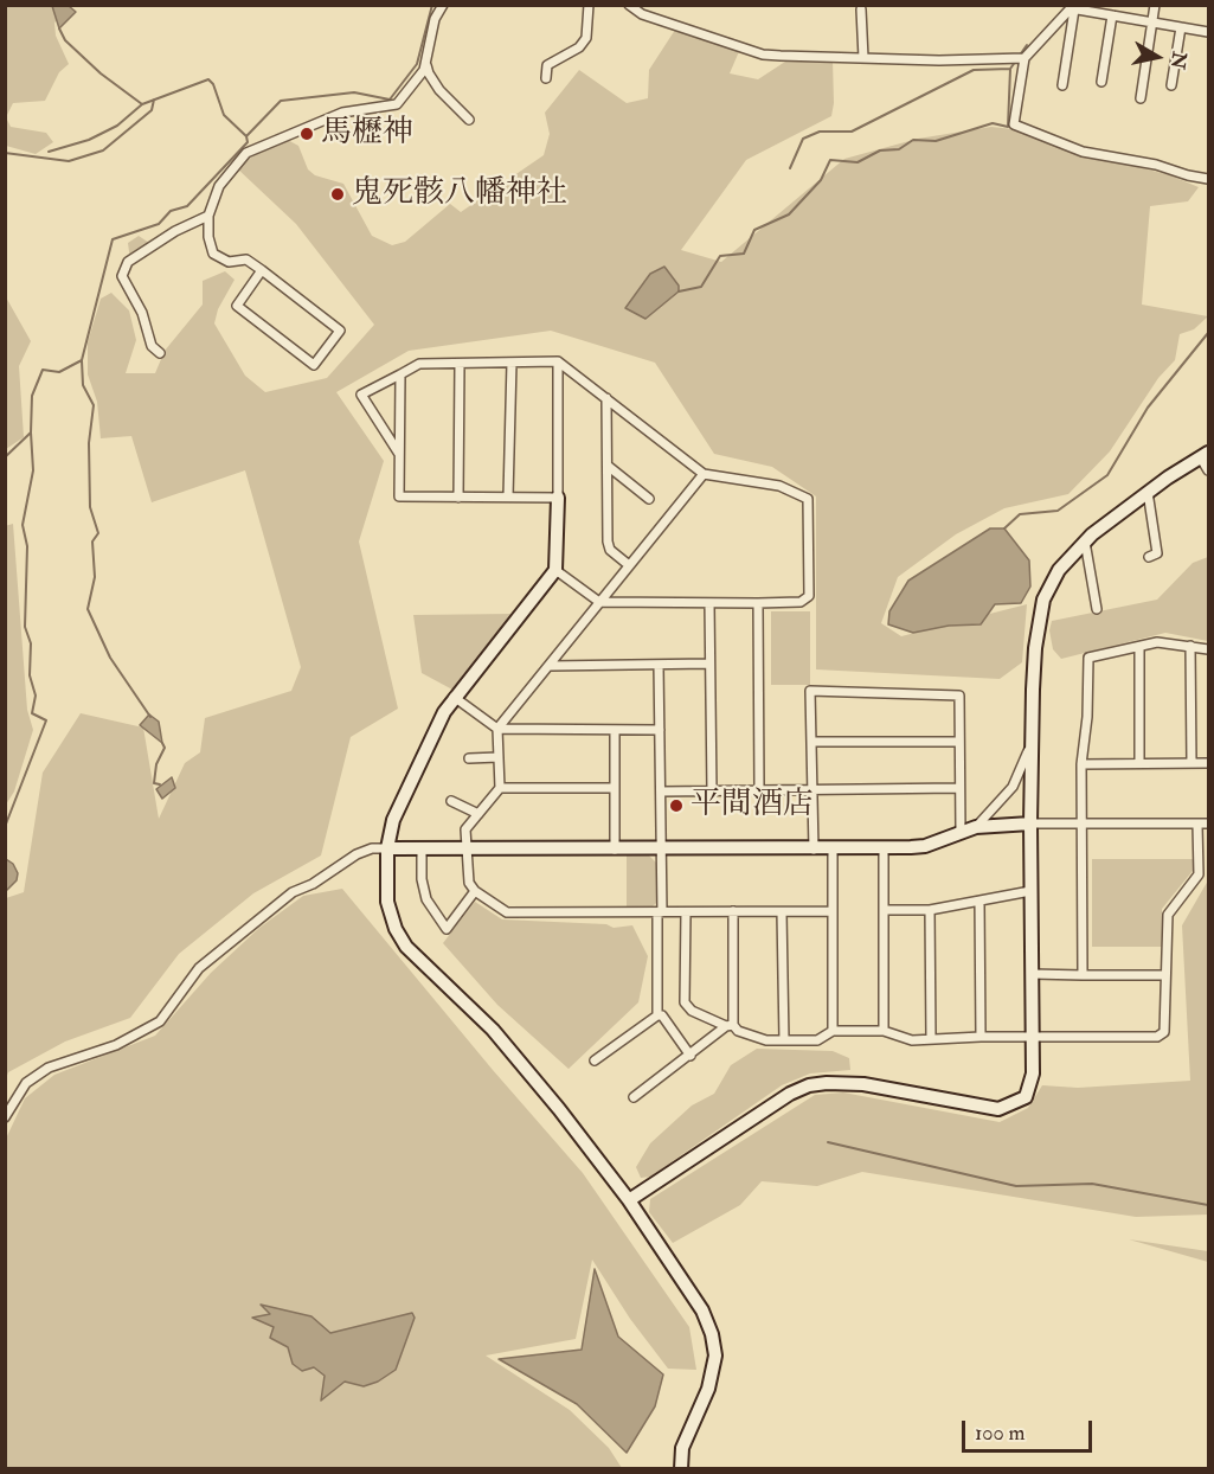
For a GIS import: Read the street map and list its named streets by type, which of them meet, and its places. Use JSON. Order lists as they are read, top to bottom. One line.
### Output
{"places":["馬櫪神","鬼死骸八幡神社","平間酒店"],"scale_bar":"100 m","north":"right"}
